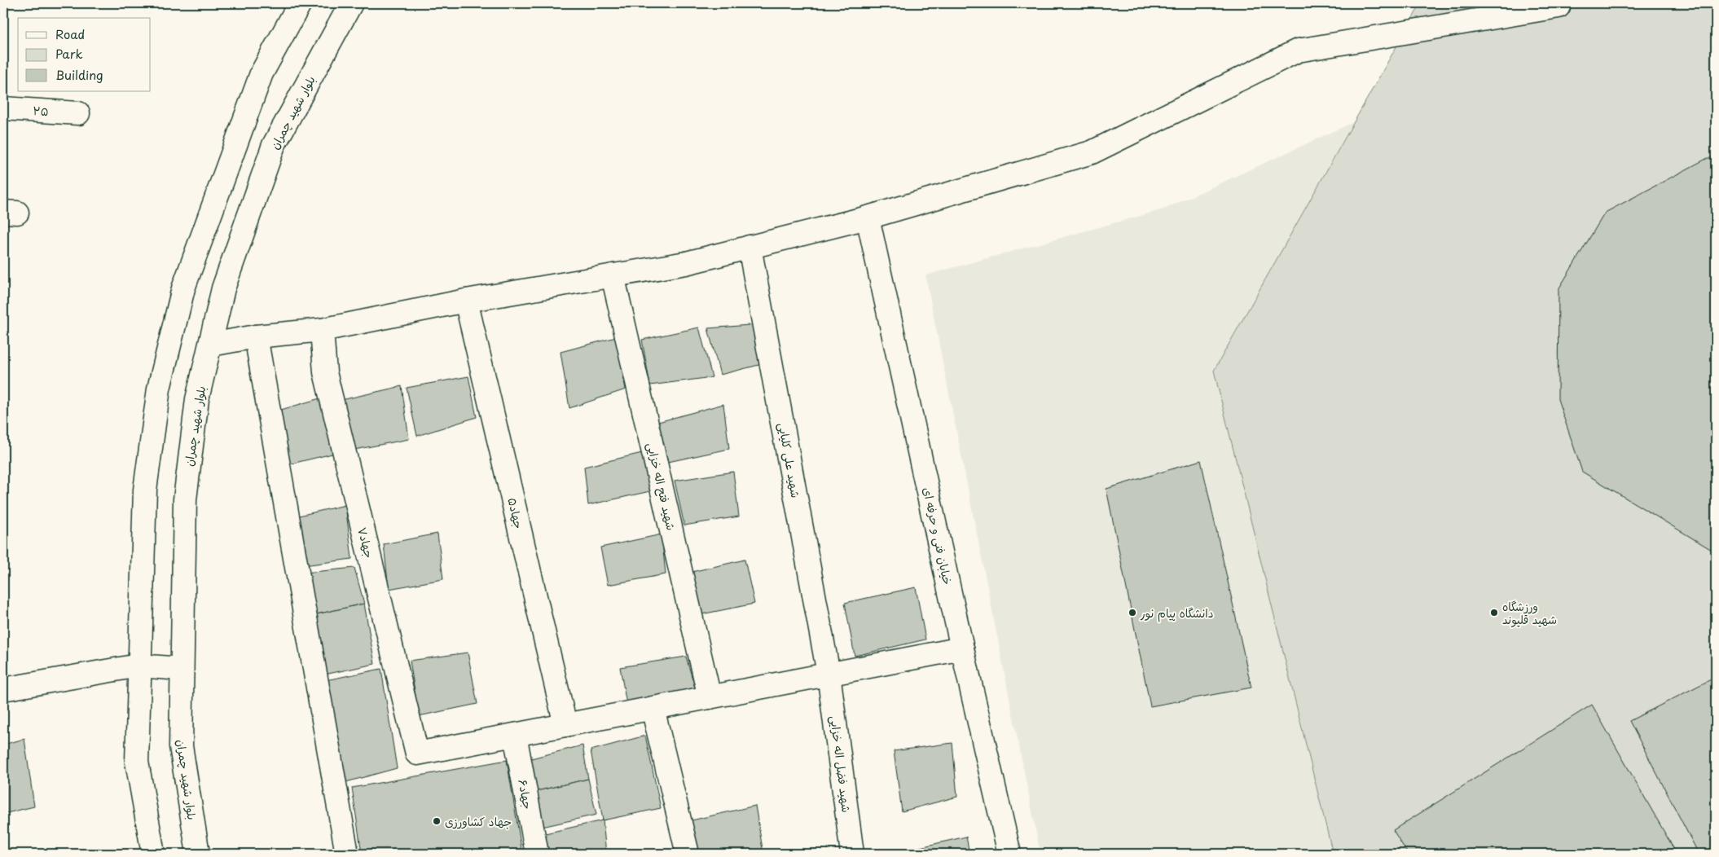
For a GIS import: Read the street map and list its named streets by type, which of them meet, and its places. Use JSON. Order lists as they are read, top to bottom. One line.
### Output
{"streets":{"street":["۲۵","بلوار شهید چمران","شهید علی کلیایی","شهید فتح اله خزایی","جهاد۵","خیابان فنی و حرفه ای","جهاد۷","شهید فضل اله خزایی","جهاد۶"]},"crossings":[["شهید علی کلیایی","شهید فضل اله خزایی"],["جهاد۷","جهاد۶"]],"places":["دانشگاه پیام نور","ورزشگاه شهید قلیوند","جهاد کشاورزی"],"legend":["Road","Park","Building"]}
